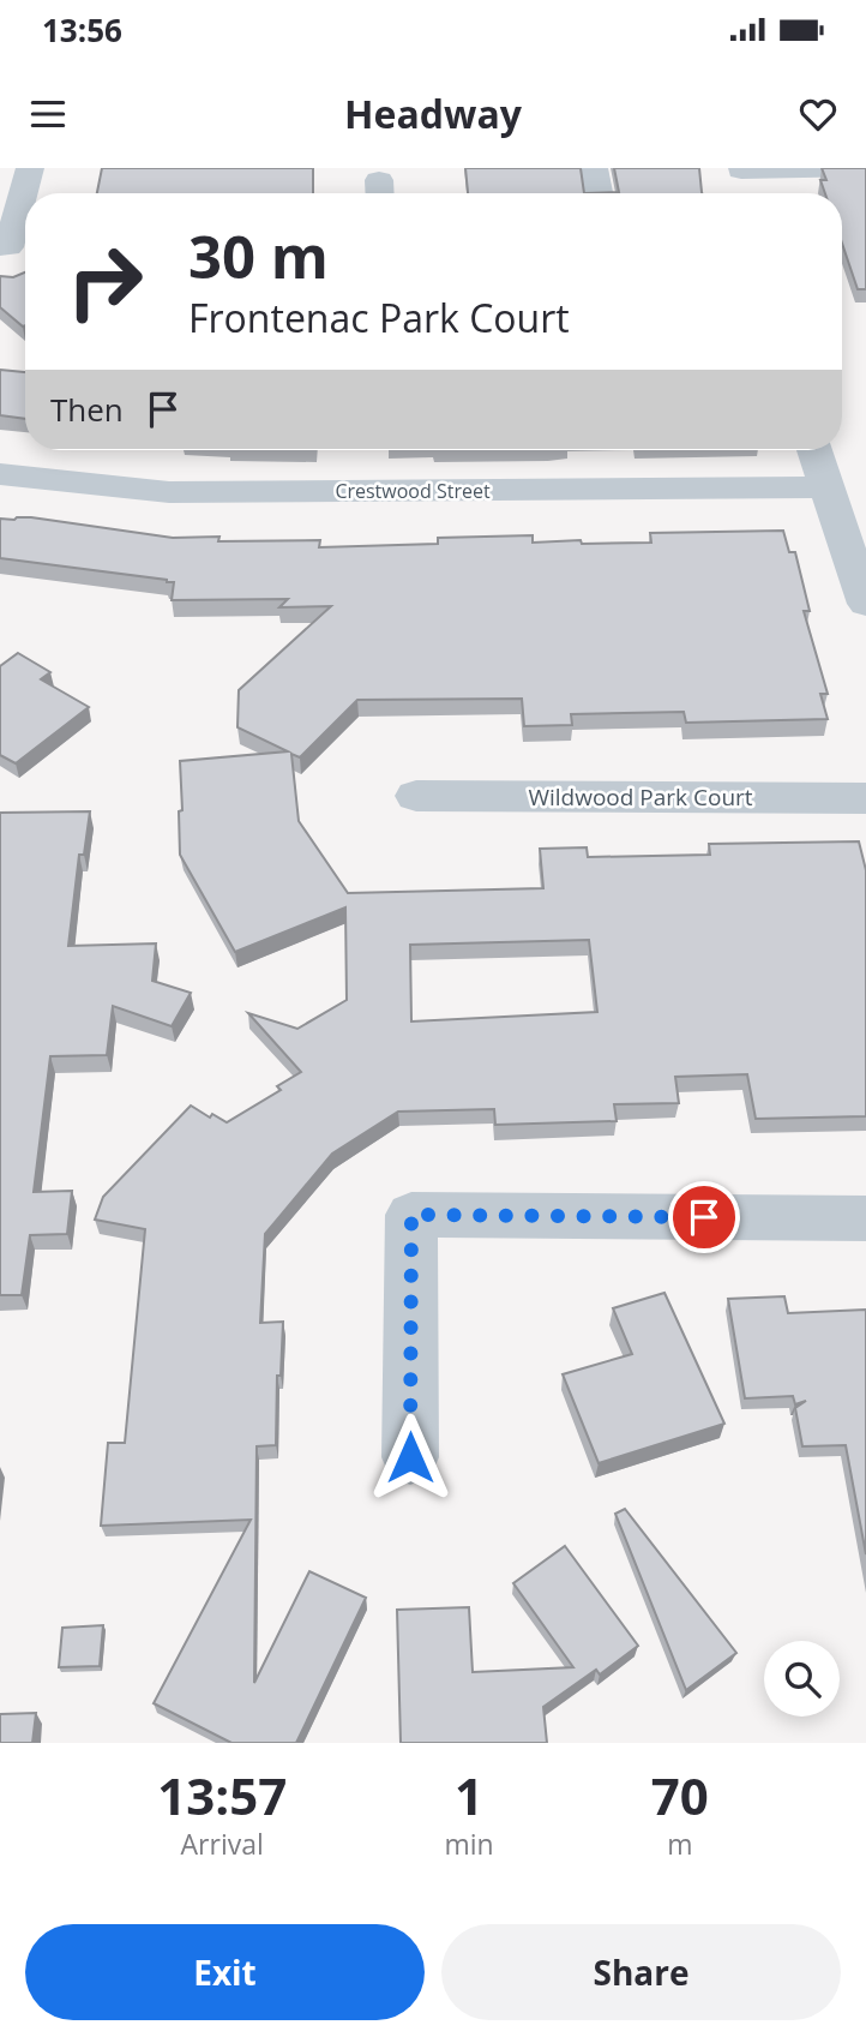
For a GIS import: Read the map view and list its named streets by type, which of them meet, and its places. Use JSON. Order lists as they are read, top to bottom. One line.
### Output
{"streets":{"street":["Crestwood Street","Wildwood Park Court"]},"page":{"status":"13:56","header":"Headway","turn":["30 m","Frontenac Park Court"],"then":"Then","eta":["13:57","Arrival","1","min","70","m"],"buttons":["Exit","Share"]}}
